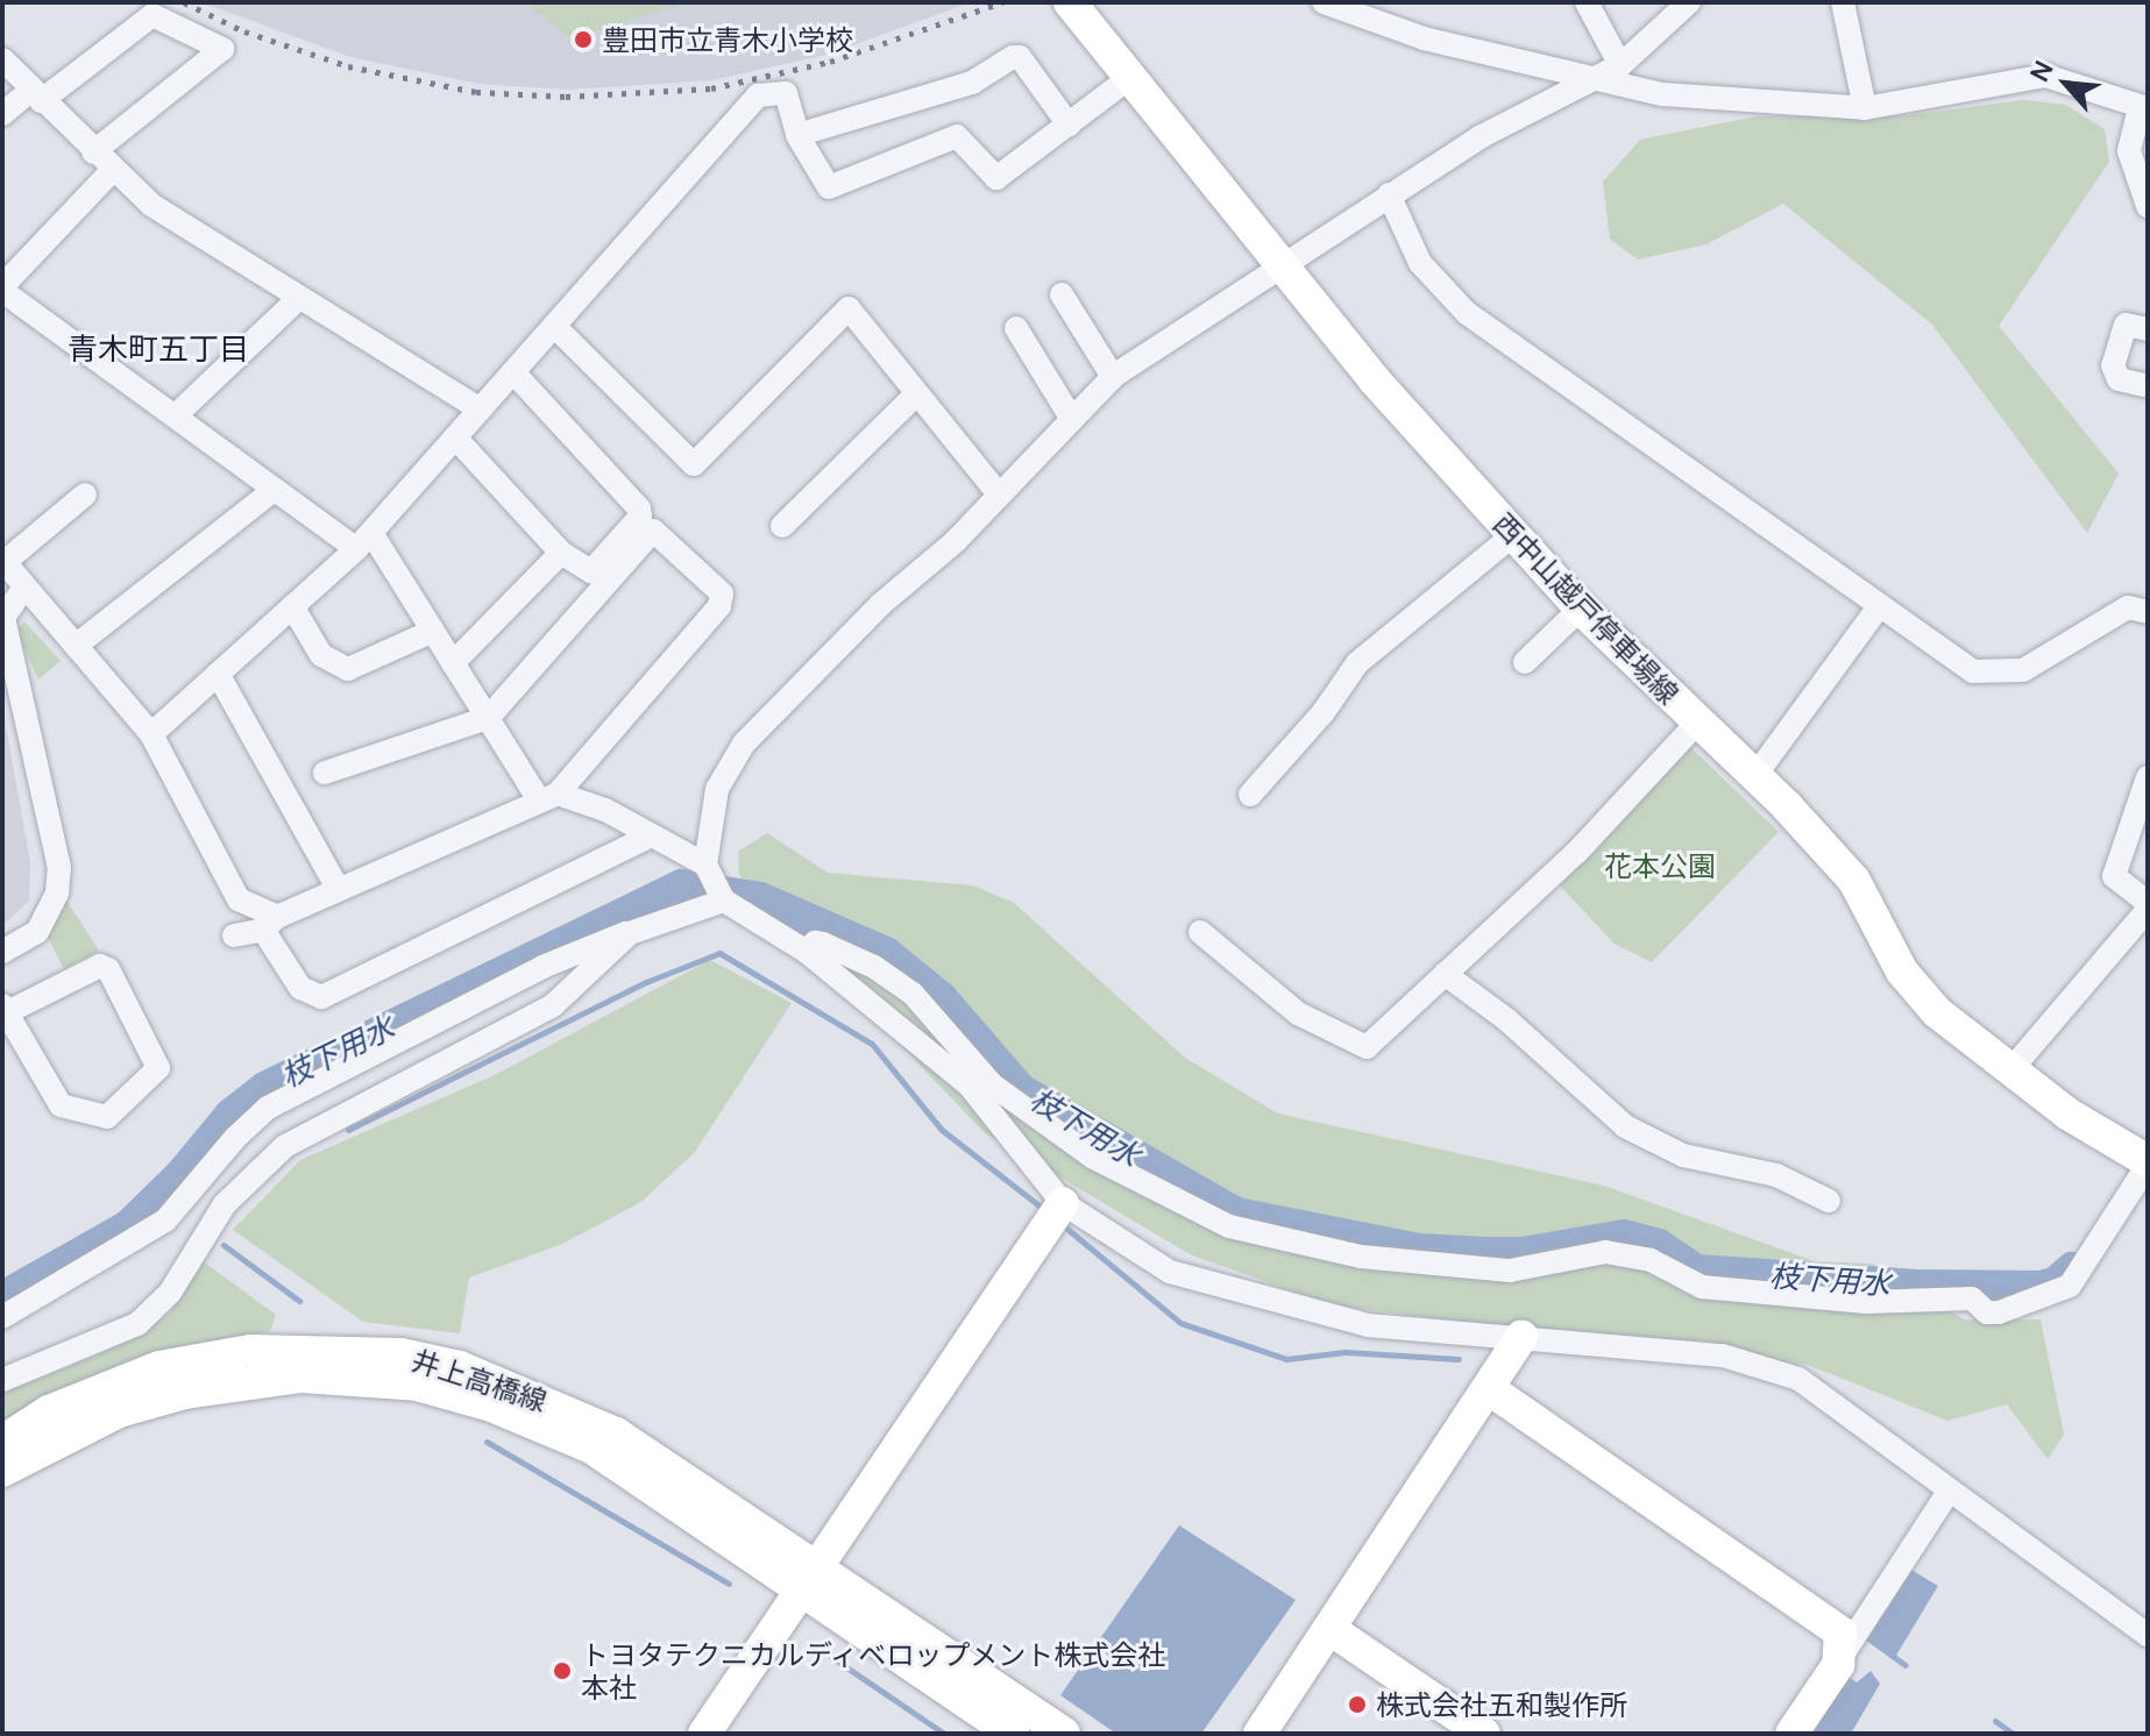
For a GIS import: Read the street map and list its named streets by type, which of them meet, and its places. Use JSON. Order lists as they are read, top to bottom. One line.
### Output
{"streets":{"street":["西中山越戸停車場線","井上高橋線"]},"districts":["青木町五丁目"],"water":["枝下用水"],"parks":["花本公園"],"places":["豊田市立青木小学校","トヨタテクニカルディベロップメント株式会社 本社","株式会社五和製作所"],"north":"top left"}
